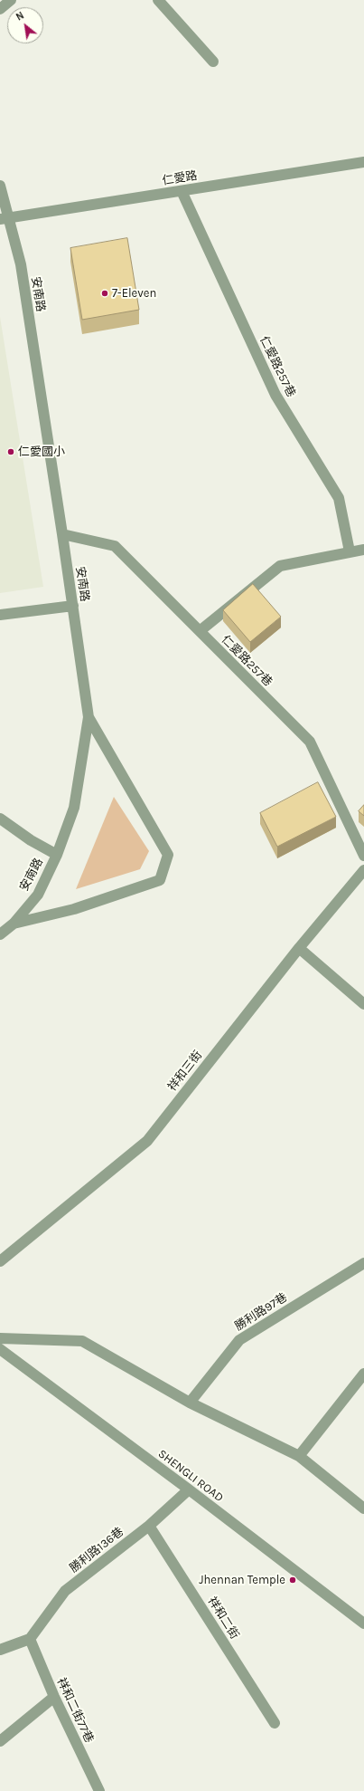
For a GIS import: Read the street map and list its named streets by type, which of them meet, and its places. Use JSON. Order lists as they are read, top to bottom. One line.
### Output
{"streets":{"street":["仁愛路","安南路","仁愛路257巷","祥和三街","勝利路97巷","SHENGLI ROAD","勝利路136巷","祥和二街","祥和二街77巷"]},"crossings":[["仁愛路","安南路"],["仁愛路","仁愛路257巷"],["安南路","仁愛路257巷"],["SHENGLI ROAD","勝利路136巷"],["勝利路136巷","祥和二街"],["勝利路136巷","祥和二街77巷"]],"places":["7-Eleven","仁愛國小","Jhennan Temple"],"north":"top left"}
